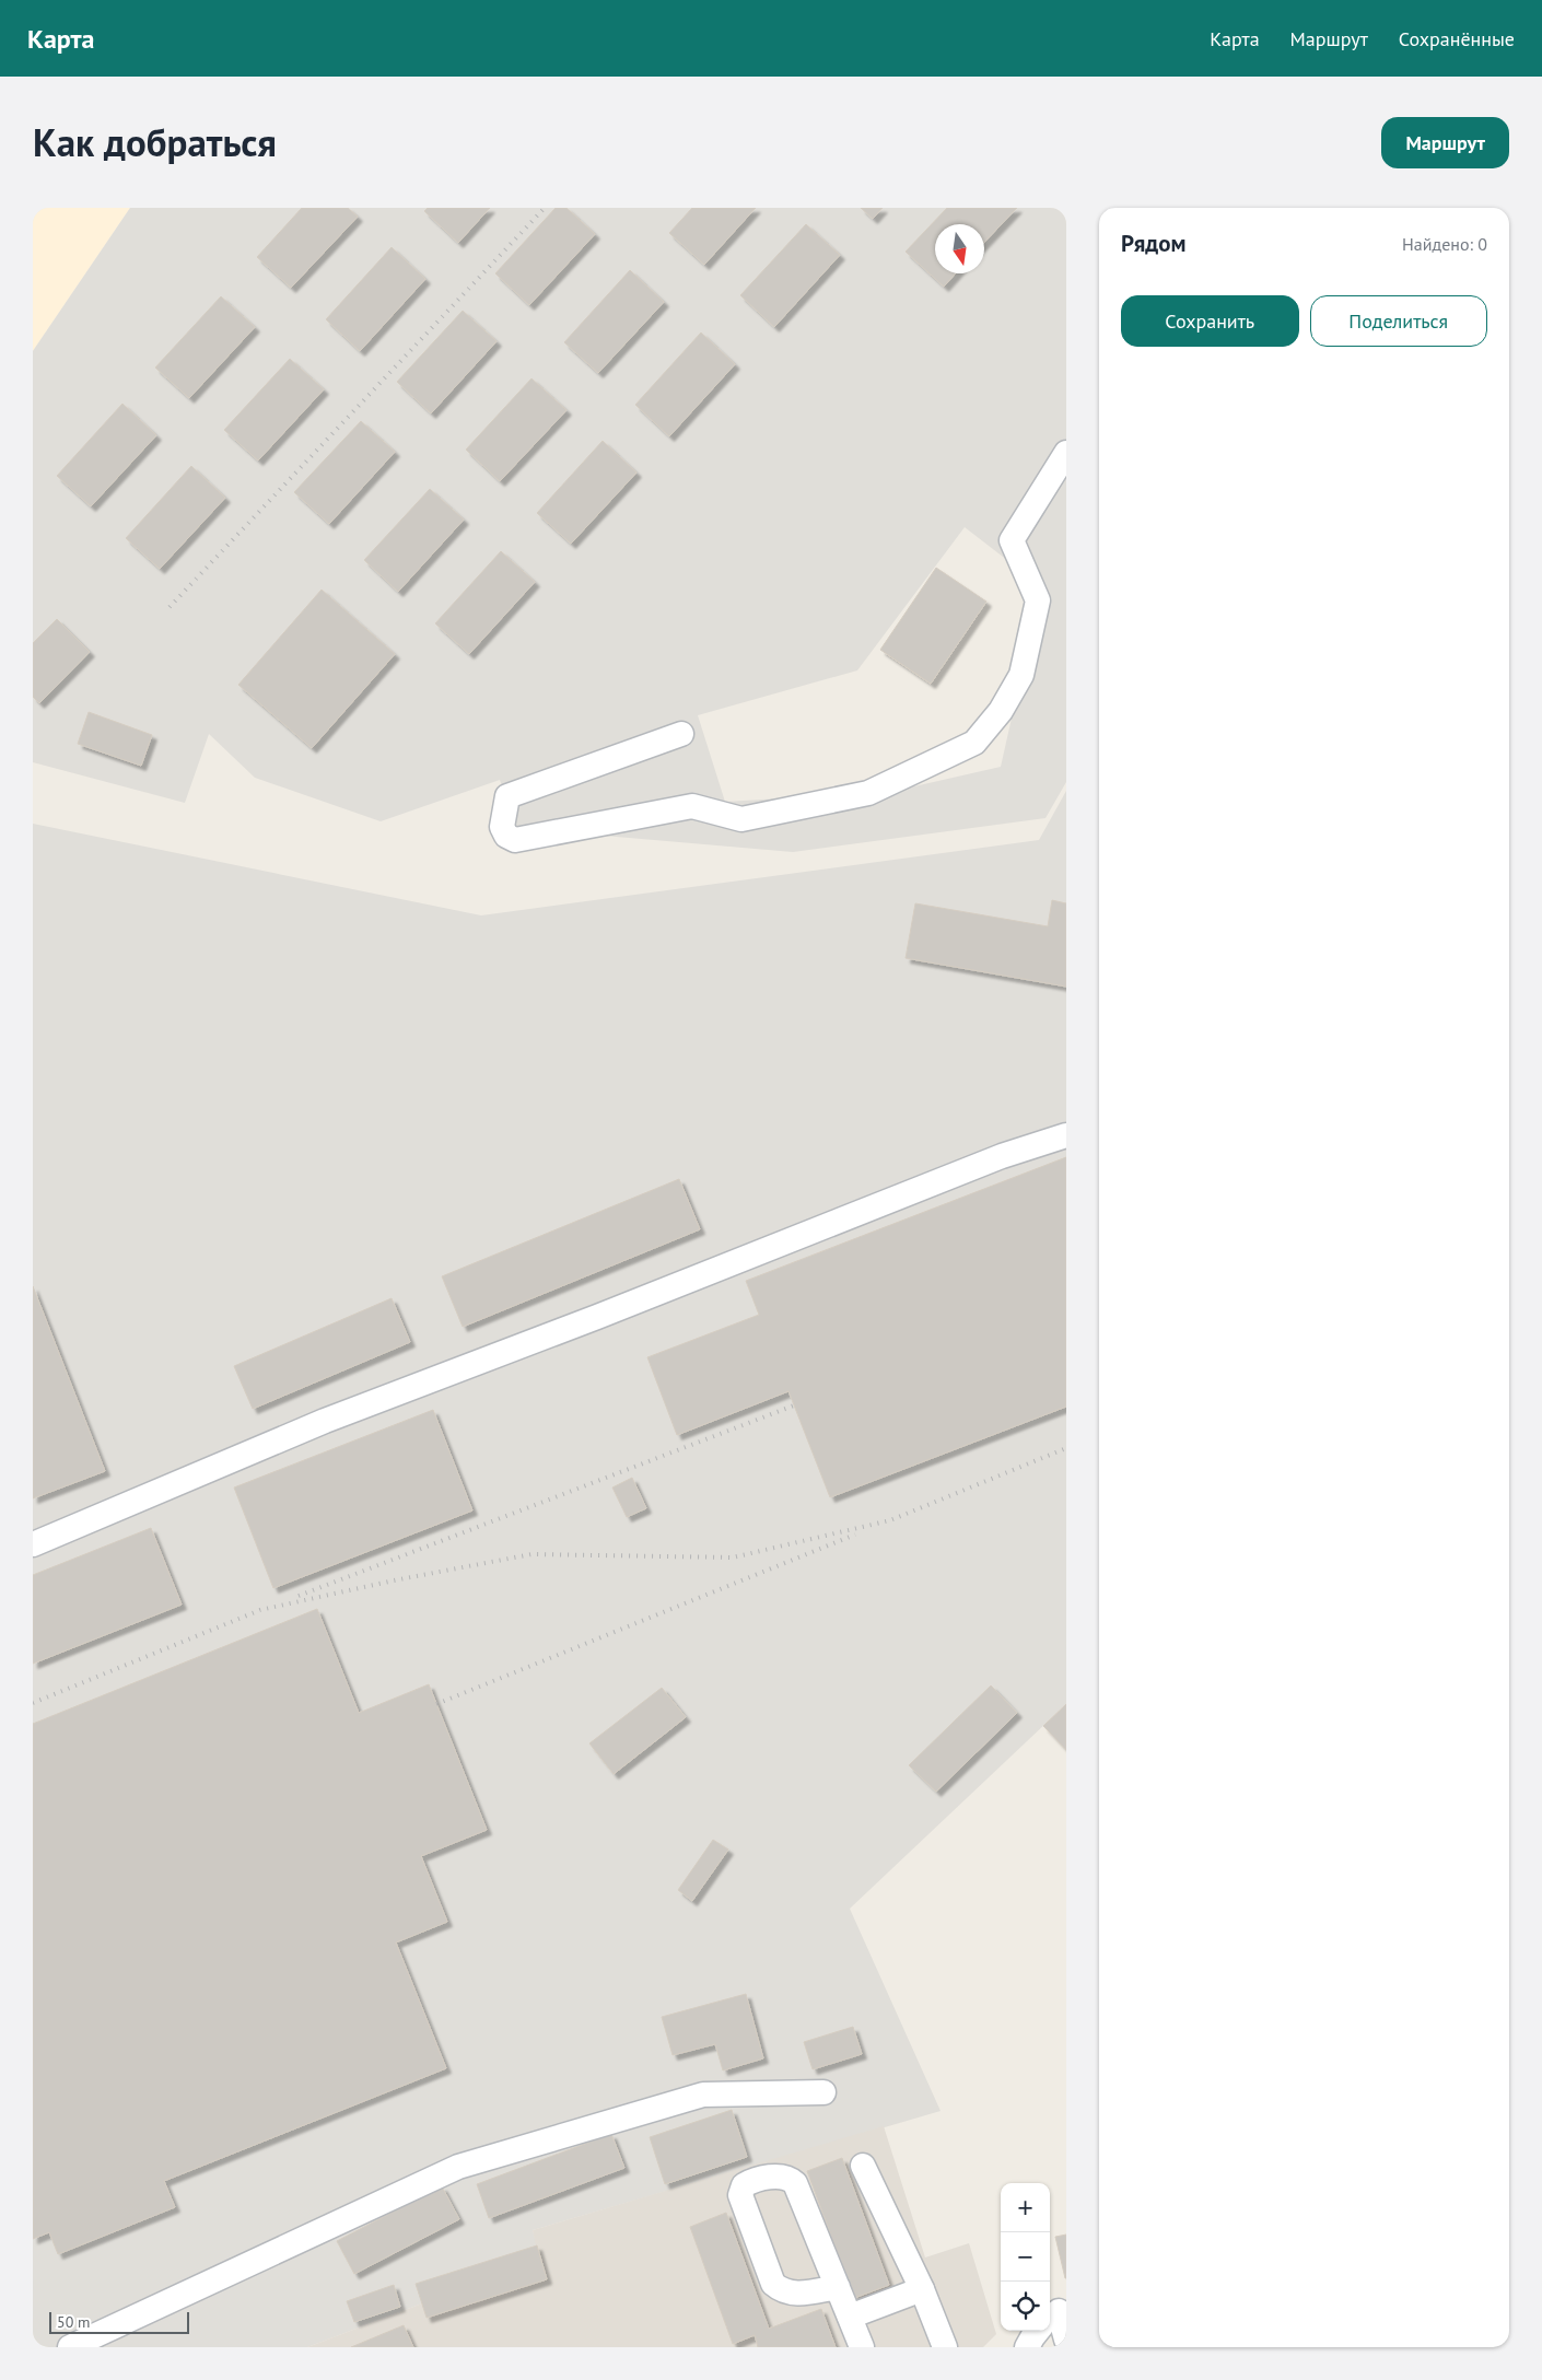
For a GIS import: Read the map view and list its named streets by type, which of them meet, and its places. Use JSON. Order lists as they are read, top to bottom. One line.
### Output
{"scale_bar":"50 m","north":"bottom","page":{"header":"Карта","nav":["Карта","Маршрут","Сохранённые"],"title":"Как добраться","buttons":["Маршрут",["Сохранить","Поделиться"]],"heading":["Рядом","Найдено: 0"],"map_buttons":["+","−"],"scale":"50 m"}}
